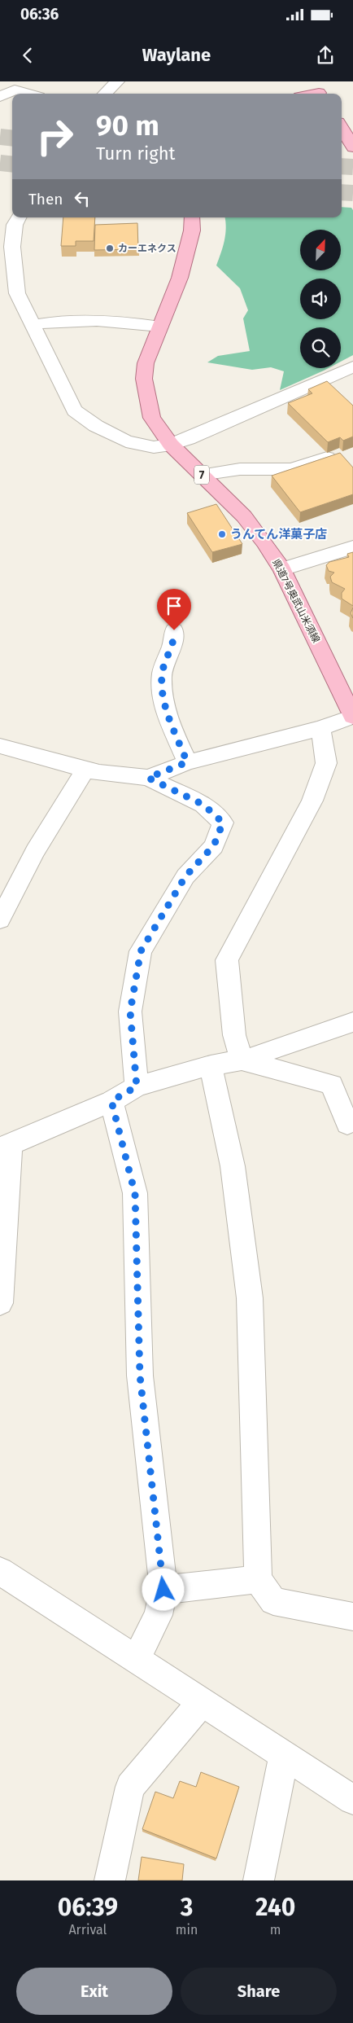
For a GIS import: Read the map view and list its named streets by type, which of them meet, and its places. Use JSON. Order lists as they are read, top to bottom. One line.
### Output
{"streets":{"main road":["7","県道7号奥武山米須線"]},"places":["カーエネクス","うんてん洋菓子店"],"north":"top right","page":{"status":"06:36","header":"Waylane","turn":["90 m","Turn right"],"then":"Then","eta":["06:39","Arrival","3","min","240","m"],"buttons":["Exit","Share"]}}
